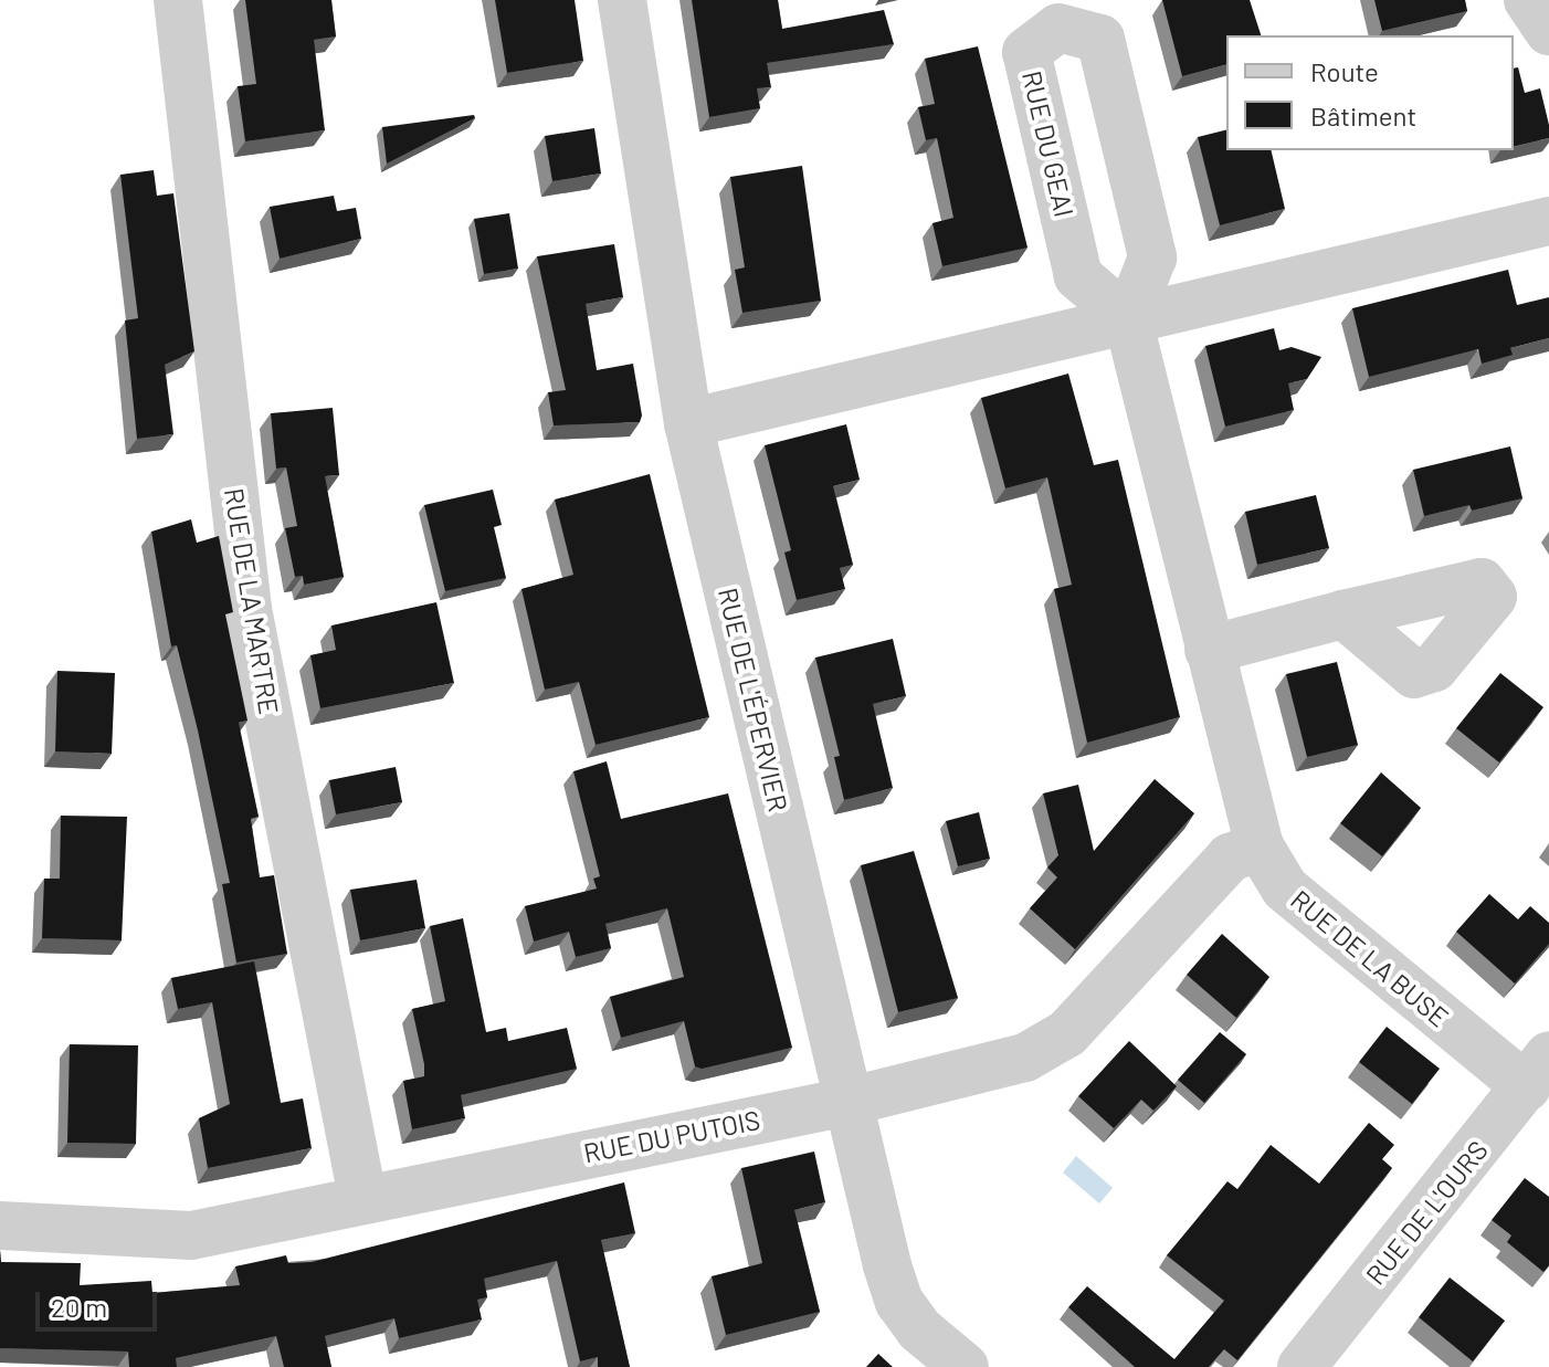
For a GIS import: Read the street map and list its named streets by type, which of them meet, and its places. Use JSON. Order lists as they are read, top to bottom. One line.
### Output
{"streets":{"street":["RUE DU GEAI","RUE DE LA MARTRE","RUE DE L'ÉPERVIER","RUE DE LA BUSE","RUE DU PUTOIS","RUE DE L'OURS"]},"crossings":[["RUE DU GEAI","RUE DE LA BUSE"],["RUE DE LA MARTRE","RUE DU PUTOIS"],["RUE DE L'ÉPERVIER","RUE DU PUTOIS"],["RUE DE LA BUSE","RUE DU PUTOIS"],["RUE DE LA BUSE","RUE DE L'OURS"]],"legend":["Route","Bâtiment"],"scale_bar":"20 m"}
